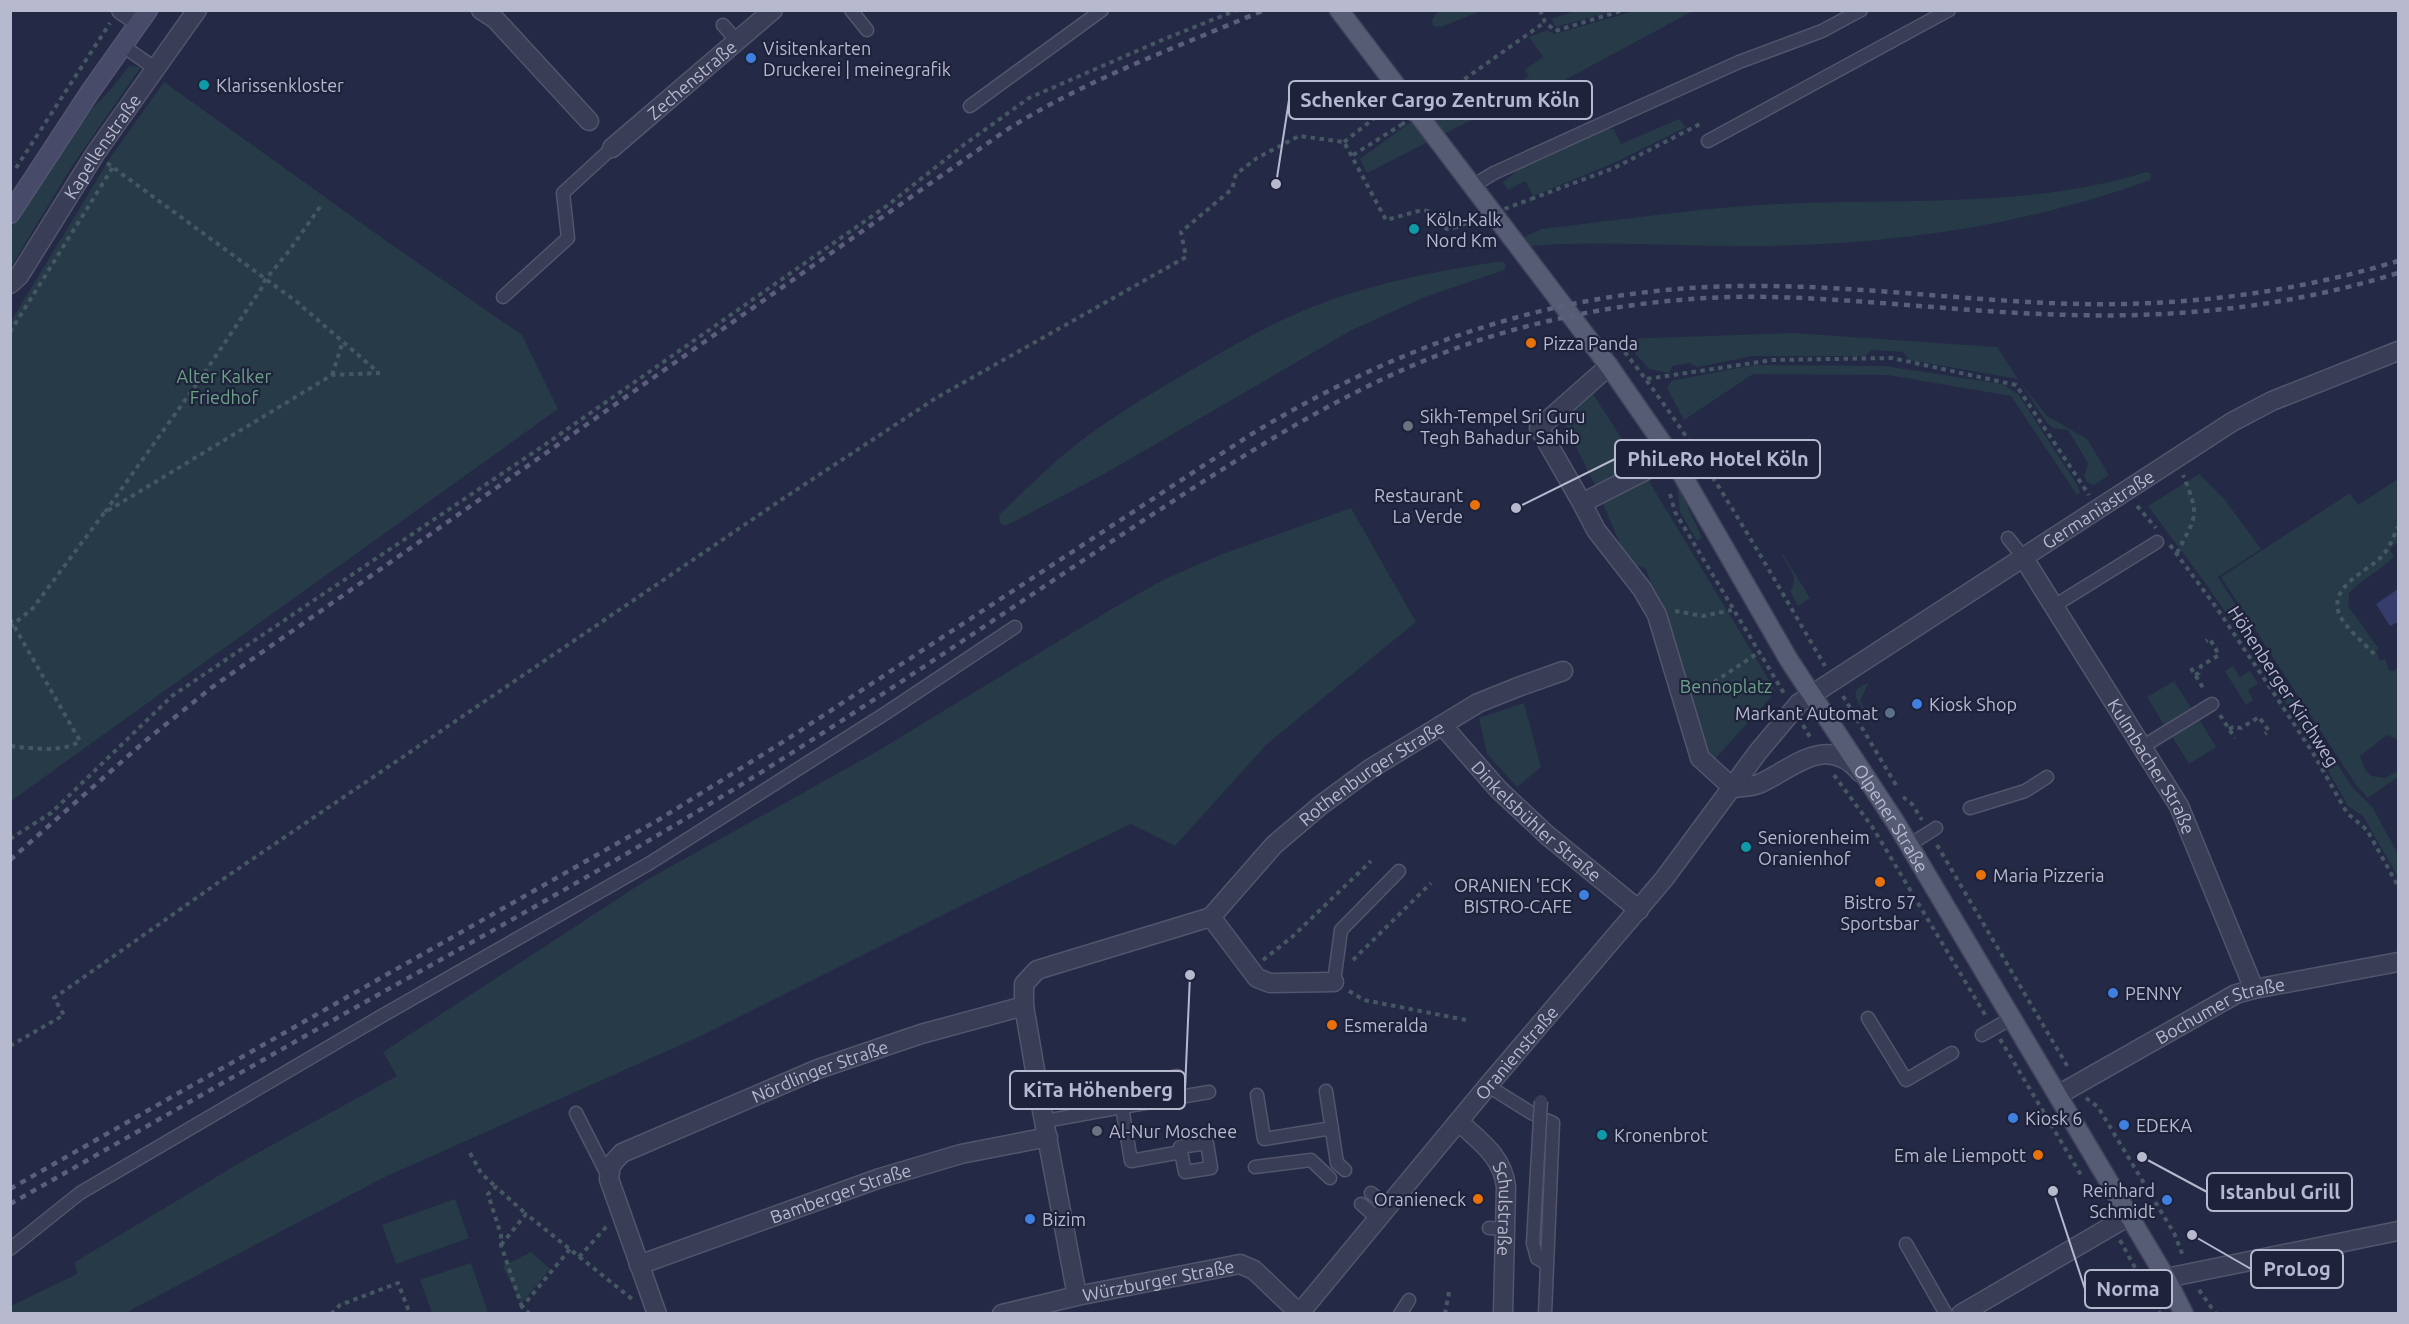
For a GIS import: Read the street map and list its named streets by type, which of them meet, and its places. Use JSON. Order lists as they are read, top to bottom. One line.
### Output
{"streets":{"main road":["Olpener Straße"],"street":["Zechenstraße","Kapellenstraße","Germaniastraße","Kulmbacher Straße","Rothenburger Straße","Dinkelsbühler Straße","Bochumer Straße","Oranienstraße","Nördlinger Straße","Bamberger Straße","Schulstraße","Würzburger Straße"],"path":["Höhenberger Kirchweg"]},"crossings":[["Germaniastraße","Kulmbacher Straße"],["Germaniastraße","Olpener Straße"],["Germaniastraße","Oranienstraße"],["Kulmbacher Straße","Bochumer Straße"],["Rothenburger Straße","Dinkelsbühler Straße"],["Olpener Straße","Bochumer Straße"],["Olpener Straße","Oranienstraße"],["Dinkelsbühler Straße","Oranienstraße"],["Oranienstraße","Schulstraße"],["Oranienstraße","Würzburger Straße"]],"parks":["Alter Kalker Friedhof","Bennoplatz"],"places":["Visitenkarten Druckerei | meinegrafik","Klarissenkloster","Schenker Cargo Zentrum Köln","Köln-Kalk Nord Km","Pizza Panda","Sikh-Tempel Sri Guru Tegh Bahadur Sahib","Restaurant La Verde","PhiLeRo Hotel Köln","Kiosk Shop","Markant Automat","Seniorenheim Oranienhof","Maria Pizzeria","Bistro 57 Sportsbar","ORANIEN 'ECK BISTRO-CAFE","KiTa Höhenberg","PENNY","Esmeralda","Kiosk 6","EDEKA","Al-Nur Moschee","Kronenbrot","Em ale Liempott","Istanbul Grill","Norma","Oranieneck","Reinhard Schmidt","Bizim","ProLog"]}
